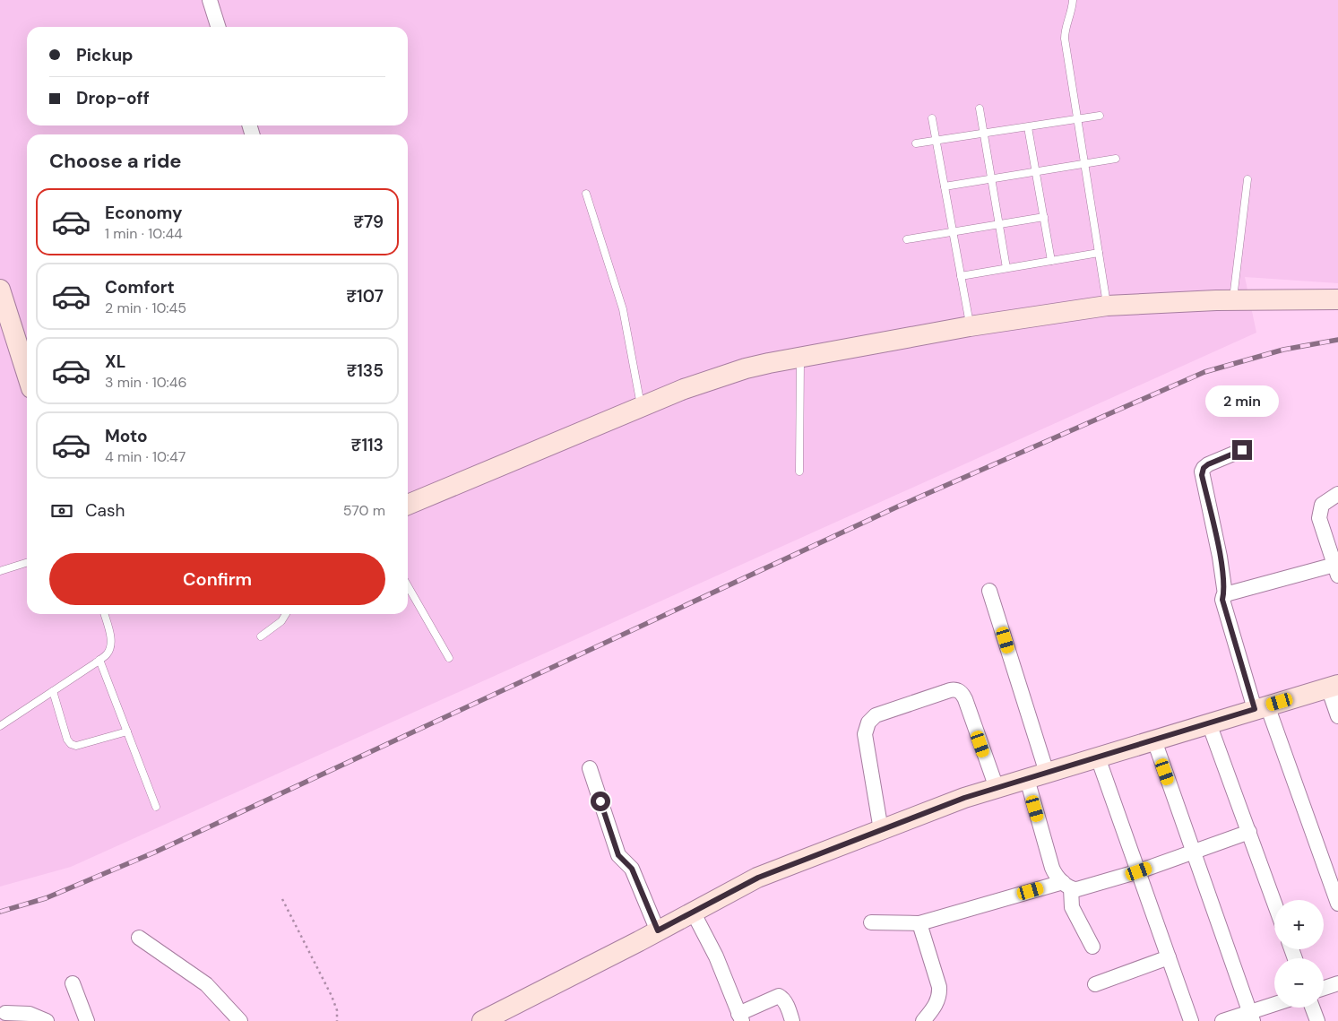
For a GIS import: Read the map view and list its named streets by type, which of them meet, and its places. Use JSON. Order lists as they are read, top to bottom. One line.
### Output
{"page":{"banner":["Pickup","Drop-off"],"heading":"Choose a ride","list":[{"name":"Economy","note":"1 min · 10:44","value":"₹79"},{"name":"Comfort","note":"2 min · 10:45","value":"₹107"},{"name":"XL","note":"3 min · 10:46","value":"₹135"},{"name":"Moto","note":"4 min · 10:47","value":"₹113"}],"bubble":"2 min","pay":["Cash","570 m"],"buttons":"Confirm","map_buttons":["+","−"]}}
